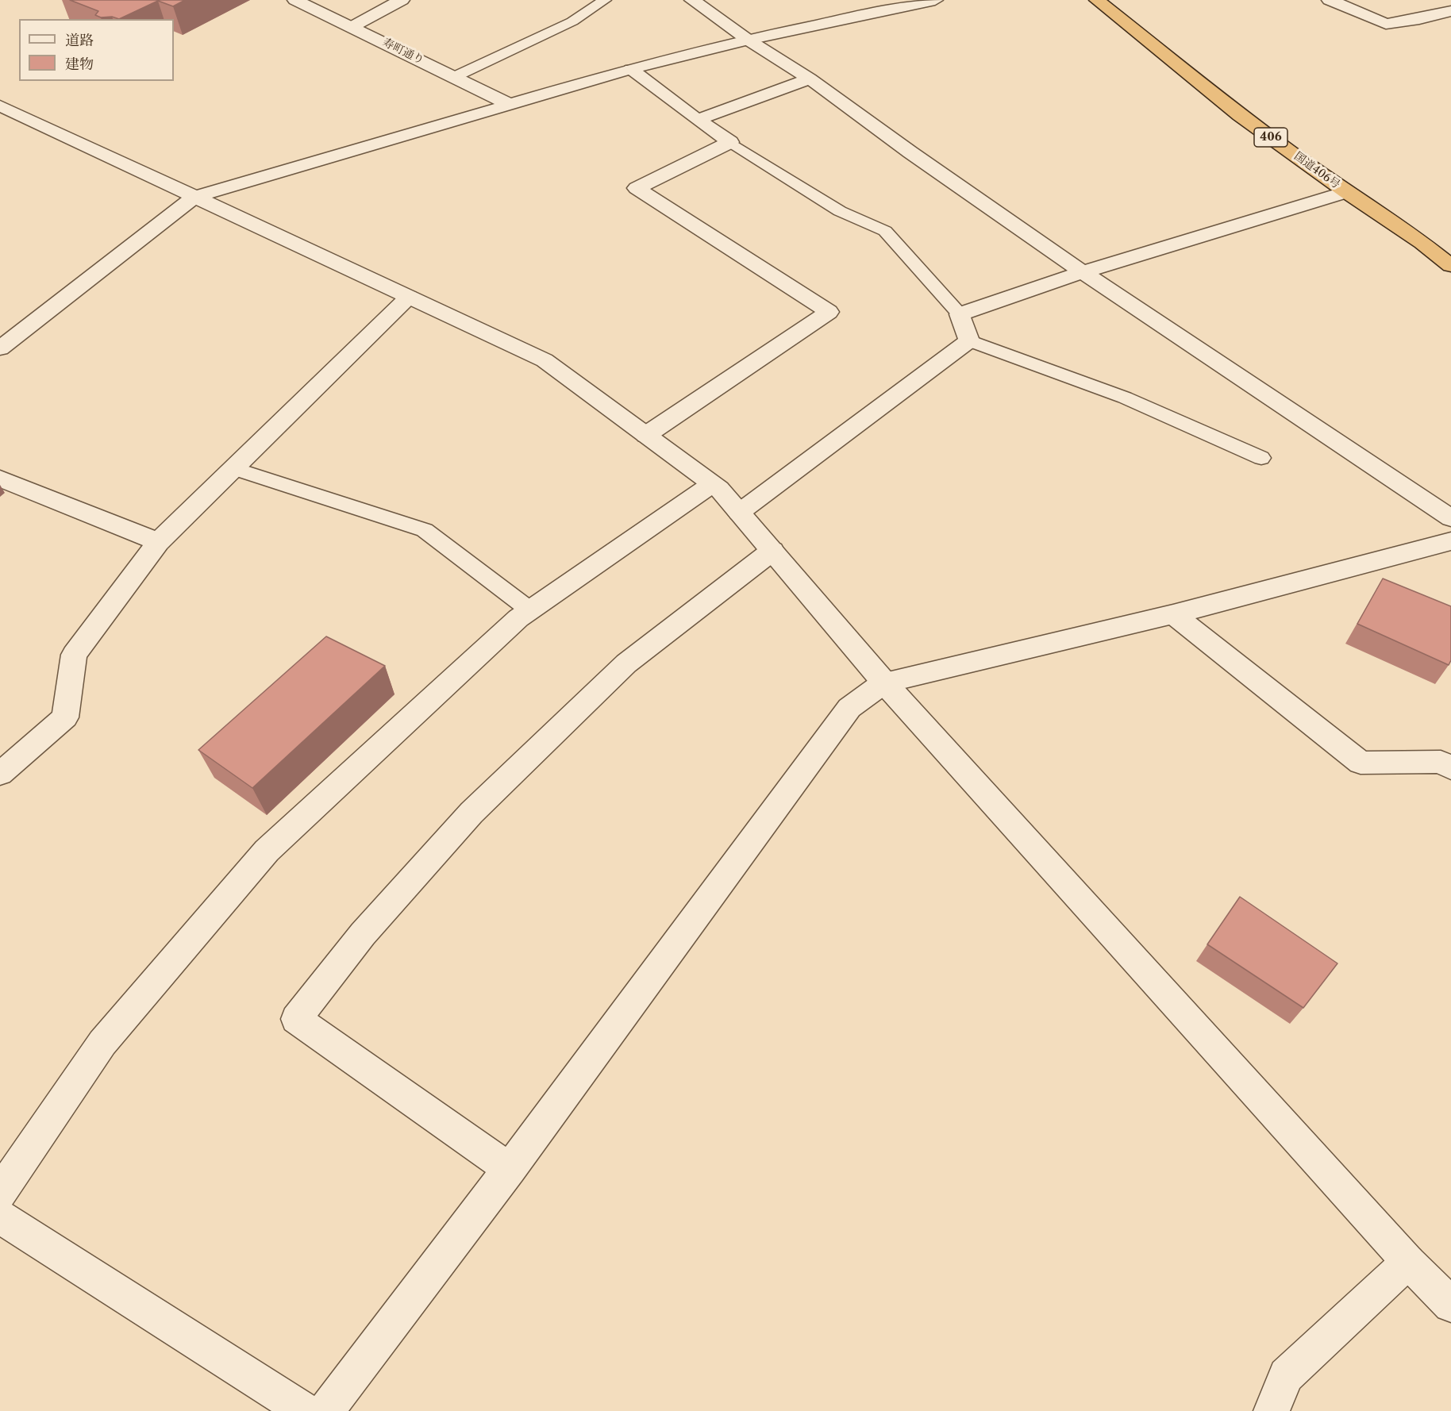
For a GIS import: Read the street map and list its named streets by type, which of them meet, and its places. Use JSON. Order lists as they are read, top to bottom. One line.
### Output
{"streets":{"highway":["406","国道406号"],"street":["寿町通り"]},"legend":["道路","建物"]}
